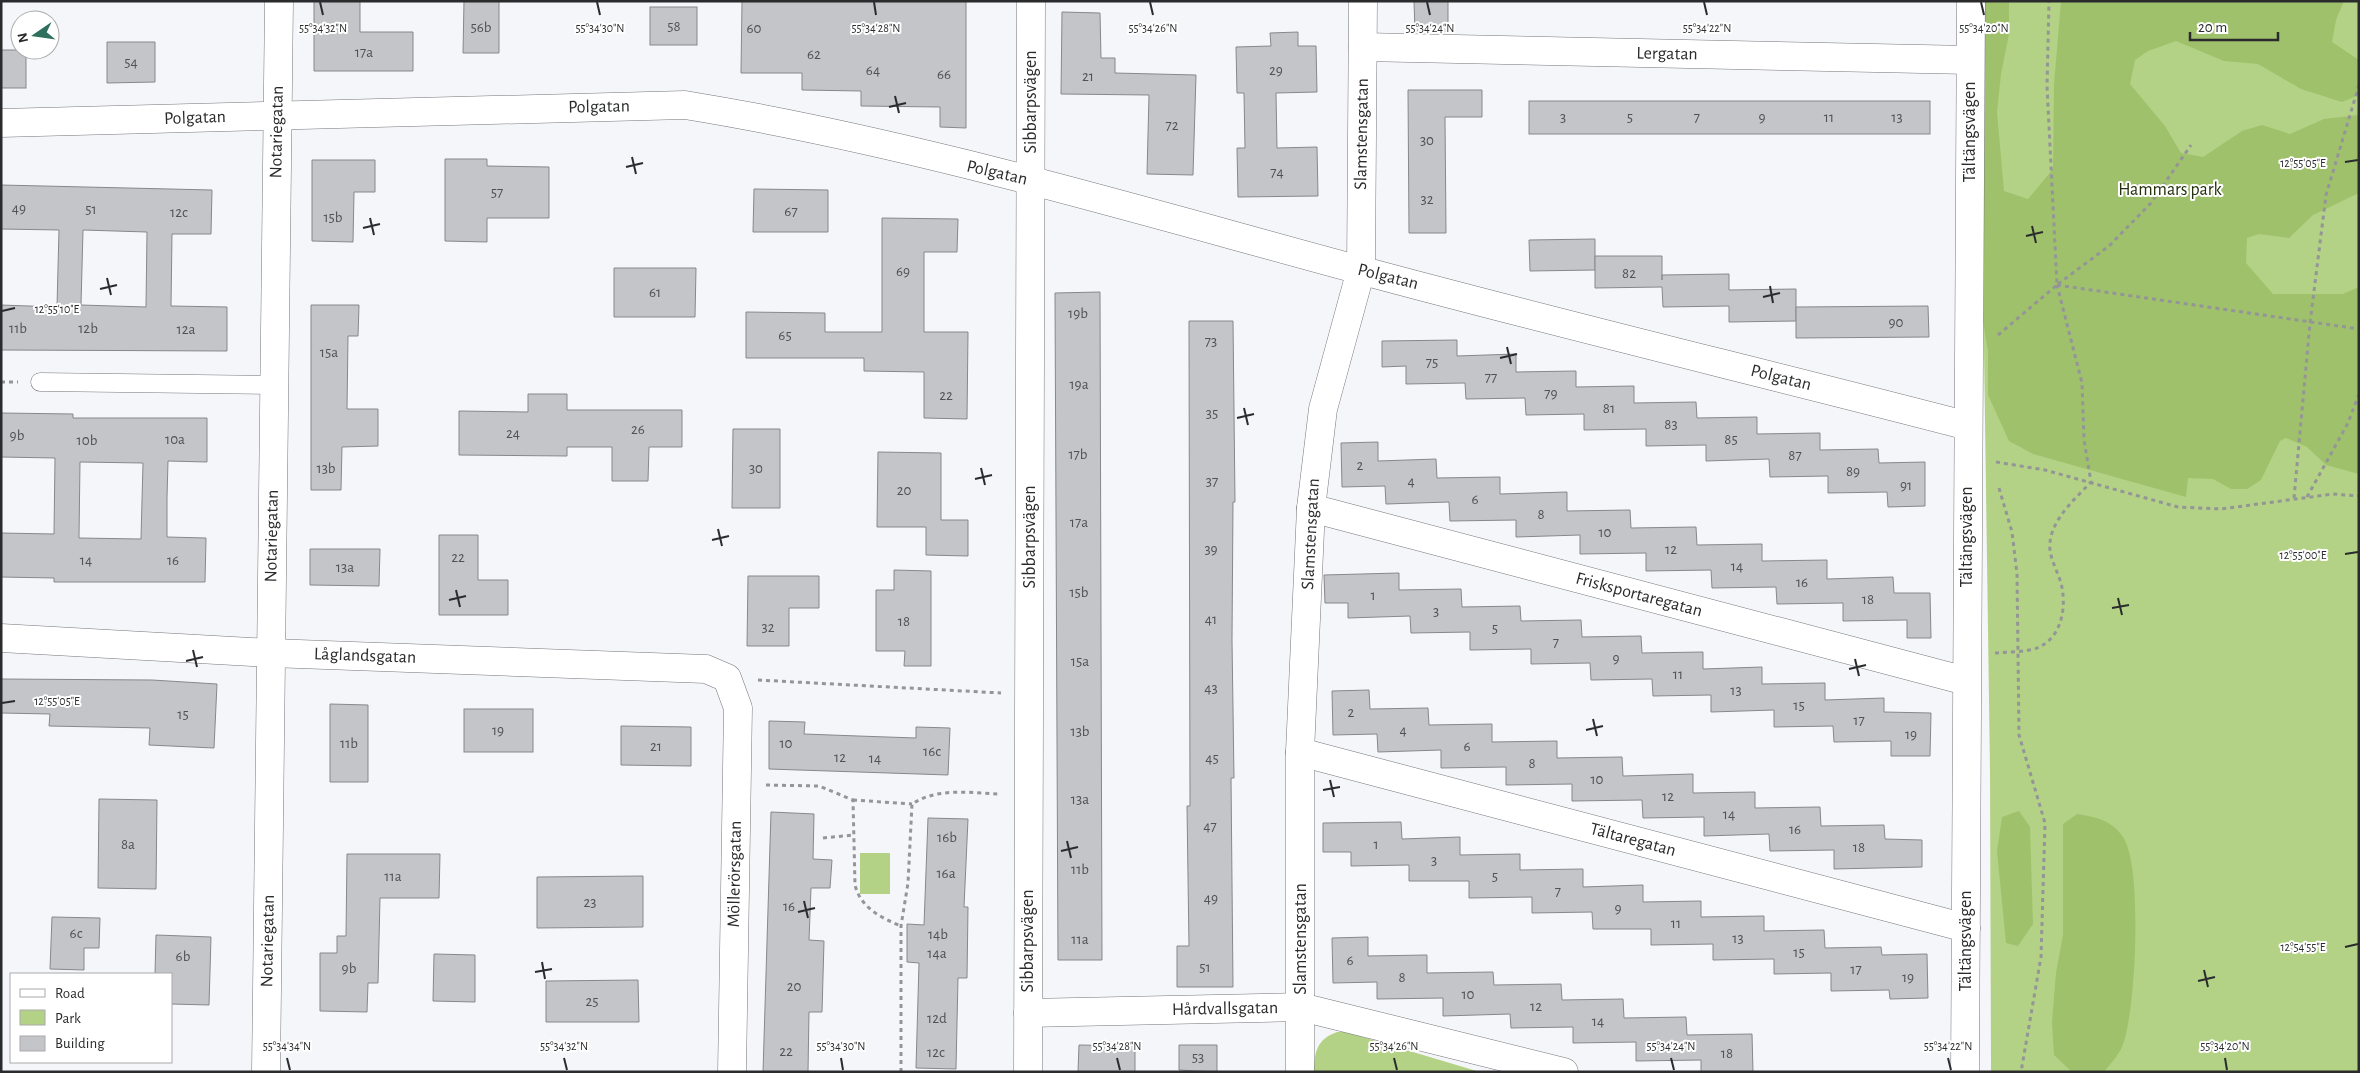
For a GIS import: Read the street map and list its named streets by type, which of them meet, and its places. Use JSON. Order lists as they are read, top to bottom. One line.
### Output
{"streets":{"street":["Lergatan","Sibbarpsvägen","Polgatan","Notariegatan","Tältängsvägen","Slamstensgatan","Frisksportaregatan","Låglandsgatan","Tältaregatan","Möllerörsgatan","Hårdvallsgatan"]},"crossings":[["Lergatan","Tältängsvägen"],["Lergatan","Slamstensgatan"],["Sibbarpsvägen","Polgatan"],["Sibbarpsvägen","Hårdvallsgatan"],["Polgatan","Notariegatan"],["Polgatan","Tältängsvägen"],["Polgatan","Slamstensgatan"],["Notariegatan","Låglandsgatan"],["Tältängsvägen","Frisksportaregatan"],["Tältängsvägen","Tältaregatan"],["Slamstensgatan","Frisksportaregatan"],["Slamstensgatan","Tältaregatan"],["Slamstensgatan","Hårdvallsgatan"],["Låglandsgatan","Möllerörsgatan"]],"parks":["Hammars park"],"house_numbers":["58","56b","60","17a","62","54","64","29","66","21","3","5","7","9","11","13","72","30","74","57","32","49","51","67","12c","15b","69","82","61","19b","90","11b","12b","12a","65","73","15a","75","77","19a","79","22","81","35","83","26","24","9b","10a","85","10b","17b","87","2","13b","30","89","37","4","91","20","6","8","17a","10","39","12","22","14","16","14","13a","16","15b","1","18","3","41","18","32","5","7","9","15a","11","43","13","15","2","15","17","19","4","13b","19","11b","10","21","6","16c","12","14","45","8","10","12","13a","14","47","16","16b","8a","1","18","3","11b","16a","11a","5","7","49","23","16","9","11","6c","14b","13","11a","15","14a","6b","6","51","9b","17","8","19","20","10","25","12","12d","14","22","12c","18","53"],"legend":["Road","Park","Building"],"scale_bar":"20 m","north":"left","coordinates":["55°34'32\"N","55°34'30\"N","55°34'28\"N","55°34'26\"N","55°34'24\"N","55°34'22\"N","55°34'20\"N","12°55'05\"E","12°55'10\"E","12°55'00\"E","12°54'55\"E","55°34'34\"N"]}
